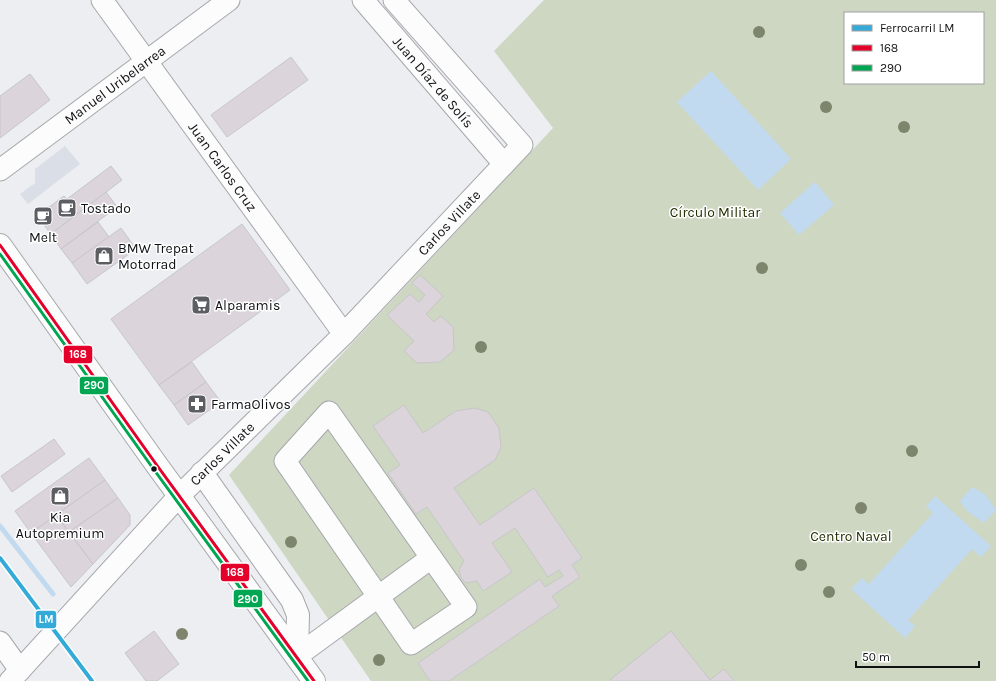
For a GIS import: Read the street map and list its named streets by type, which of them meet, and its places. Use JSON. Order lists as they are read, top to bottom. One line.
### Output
{"streets":{"street":["Juan Díaz de Solís","Manuel Uribelarrea","Juan Carlos Cruz","Carlos Villate"]},"crossings":[["Juan Díaz de Solís","Carlos Villate"],["Manuel Uribelarrea","Juan Carlos Cruz"],["Juan Carlos Cruz","Carlos Villate"]],"parks":["Círculo Militar","Centro Naval"],"places":{"cafe":["Tostado","Melt"],"shop":["BMW Trepat Motorrad","Kia Autopremium"],"supermarket":["Alparamis"],"pharmacy":["FarmaOlivos"]},"lines":["transit line 168","transit line 29O","rail line LM"],"legend":["Ferrocarril LM","168","29O"],"scale_bar":"50 m"}
